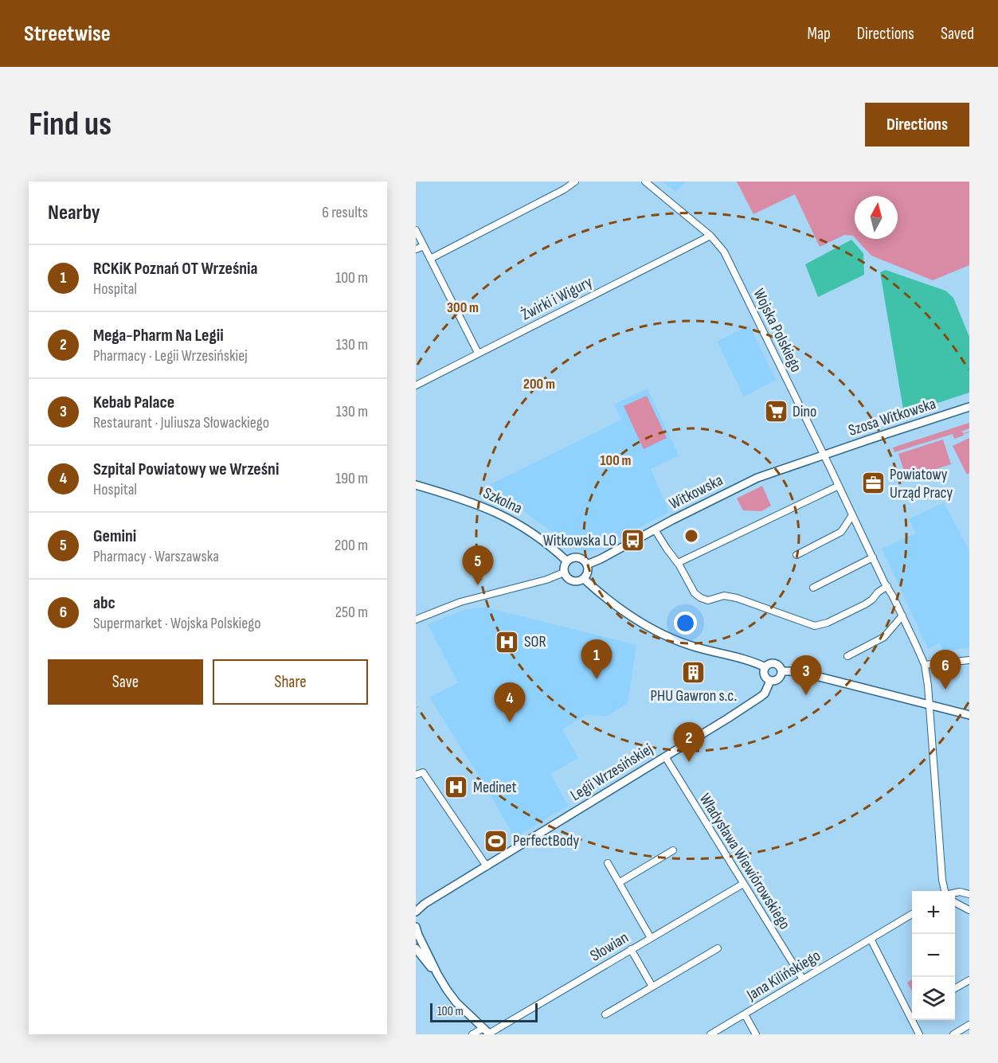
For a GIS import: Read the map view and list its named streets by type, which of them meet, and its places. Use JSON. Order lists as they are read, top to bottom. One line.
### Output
{"streets":{"street":["Żwirki i Wigury","Wojska Polskiego","Szosa Witkowska","Witkowska","Szkolna","Legii Wrzesińskiej","Władysława Wiewiórowskiego","Słowian","Jana Kilińskiego"]},"crossings":[["Żwirki i Wigury","Wojska Polskiego"],["Wojska Polskiego","Szosa Witkowska"],["Wojska Polskiego","Witkowska"],["Szosa Witkowska","Witkowska"],["Witkowska","Szkolna"],["Legii Wrzesińskiej","Władysława Wiewiórowskiego"],["Władysława Wiewiórowskiego","Słowian"],["Władysława Wiewiórowskiego","Jana Kilińskiego"]],"places":{"supermarket":["Dino"],"office":["Powiatowy Urząd Pracy"],"bus stop":["Witkowska LO"],"hospital":["SOR","Medinet"],"building":["PHU Gawron s.c."],"sports":["PerfectBody"]},"scale_bar":"100 m","north":"top","page":{"header":"Streetwise","nav":["Map","Directions","Saved"],"buttons":["Directions",["Save","Share"]],"title":"Find us","heading":["Nearby","6 results"],"list":[{"mark":"1","name":"RCKiK Poznań OT Września","note":"Hospital","value":"100 m"},{"mark":"2","name":"Mega-Pharm Na Legii","note":"Pharmacy · Legii Wrzesińskiej","value":"130 m"},{"mark":"3","name":"Kebab Palace","note":"Restaurant · Juliusza Słowackiego","value":"130 m"},{"mark":"4","name":"Szpital Powiatowy we Wrześni","note":"Hospital","value":"190 m"},{"mark":"5","name":"Gemini","note":"Pharmacy · Warszawska","value":"200 m"},{"mark":"6","name":"abc","note":"Supermarket · Wojska Polskiego","value":"250 m"}],"pins":["5","1","6","3","4","2"],"map_buttons":["+","−"],"scale":"100 m"},"rings":["300 m","200 m","100 m"]}
